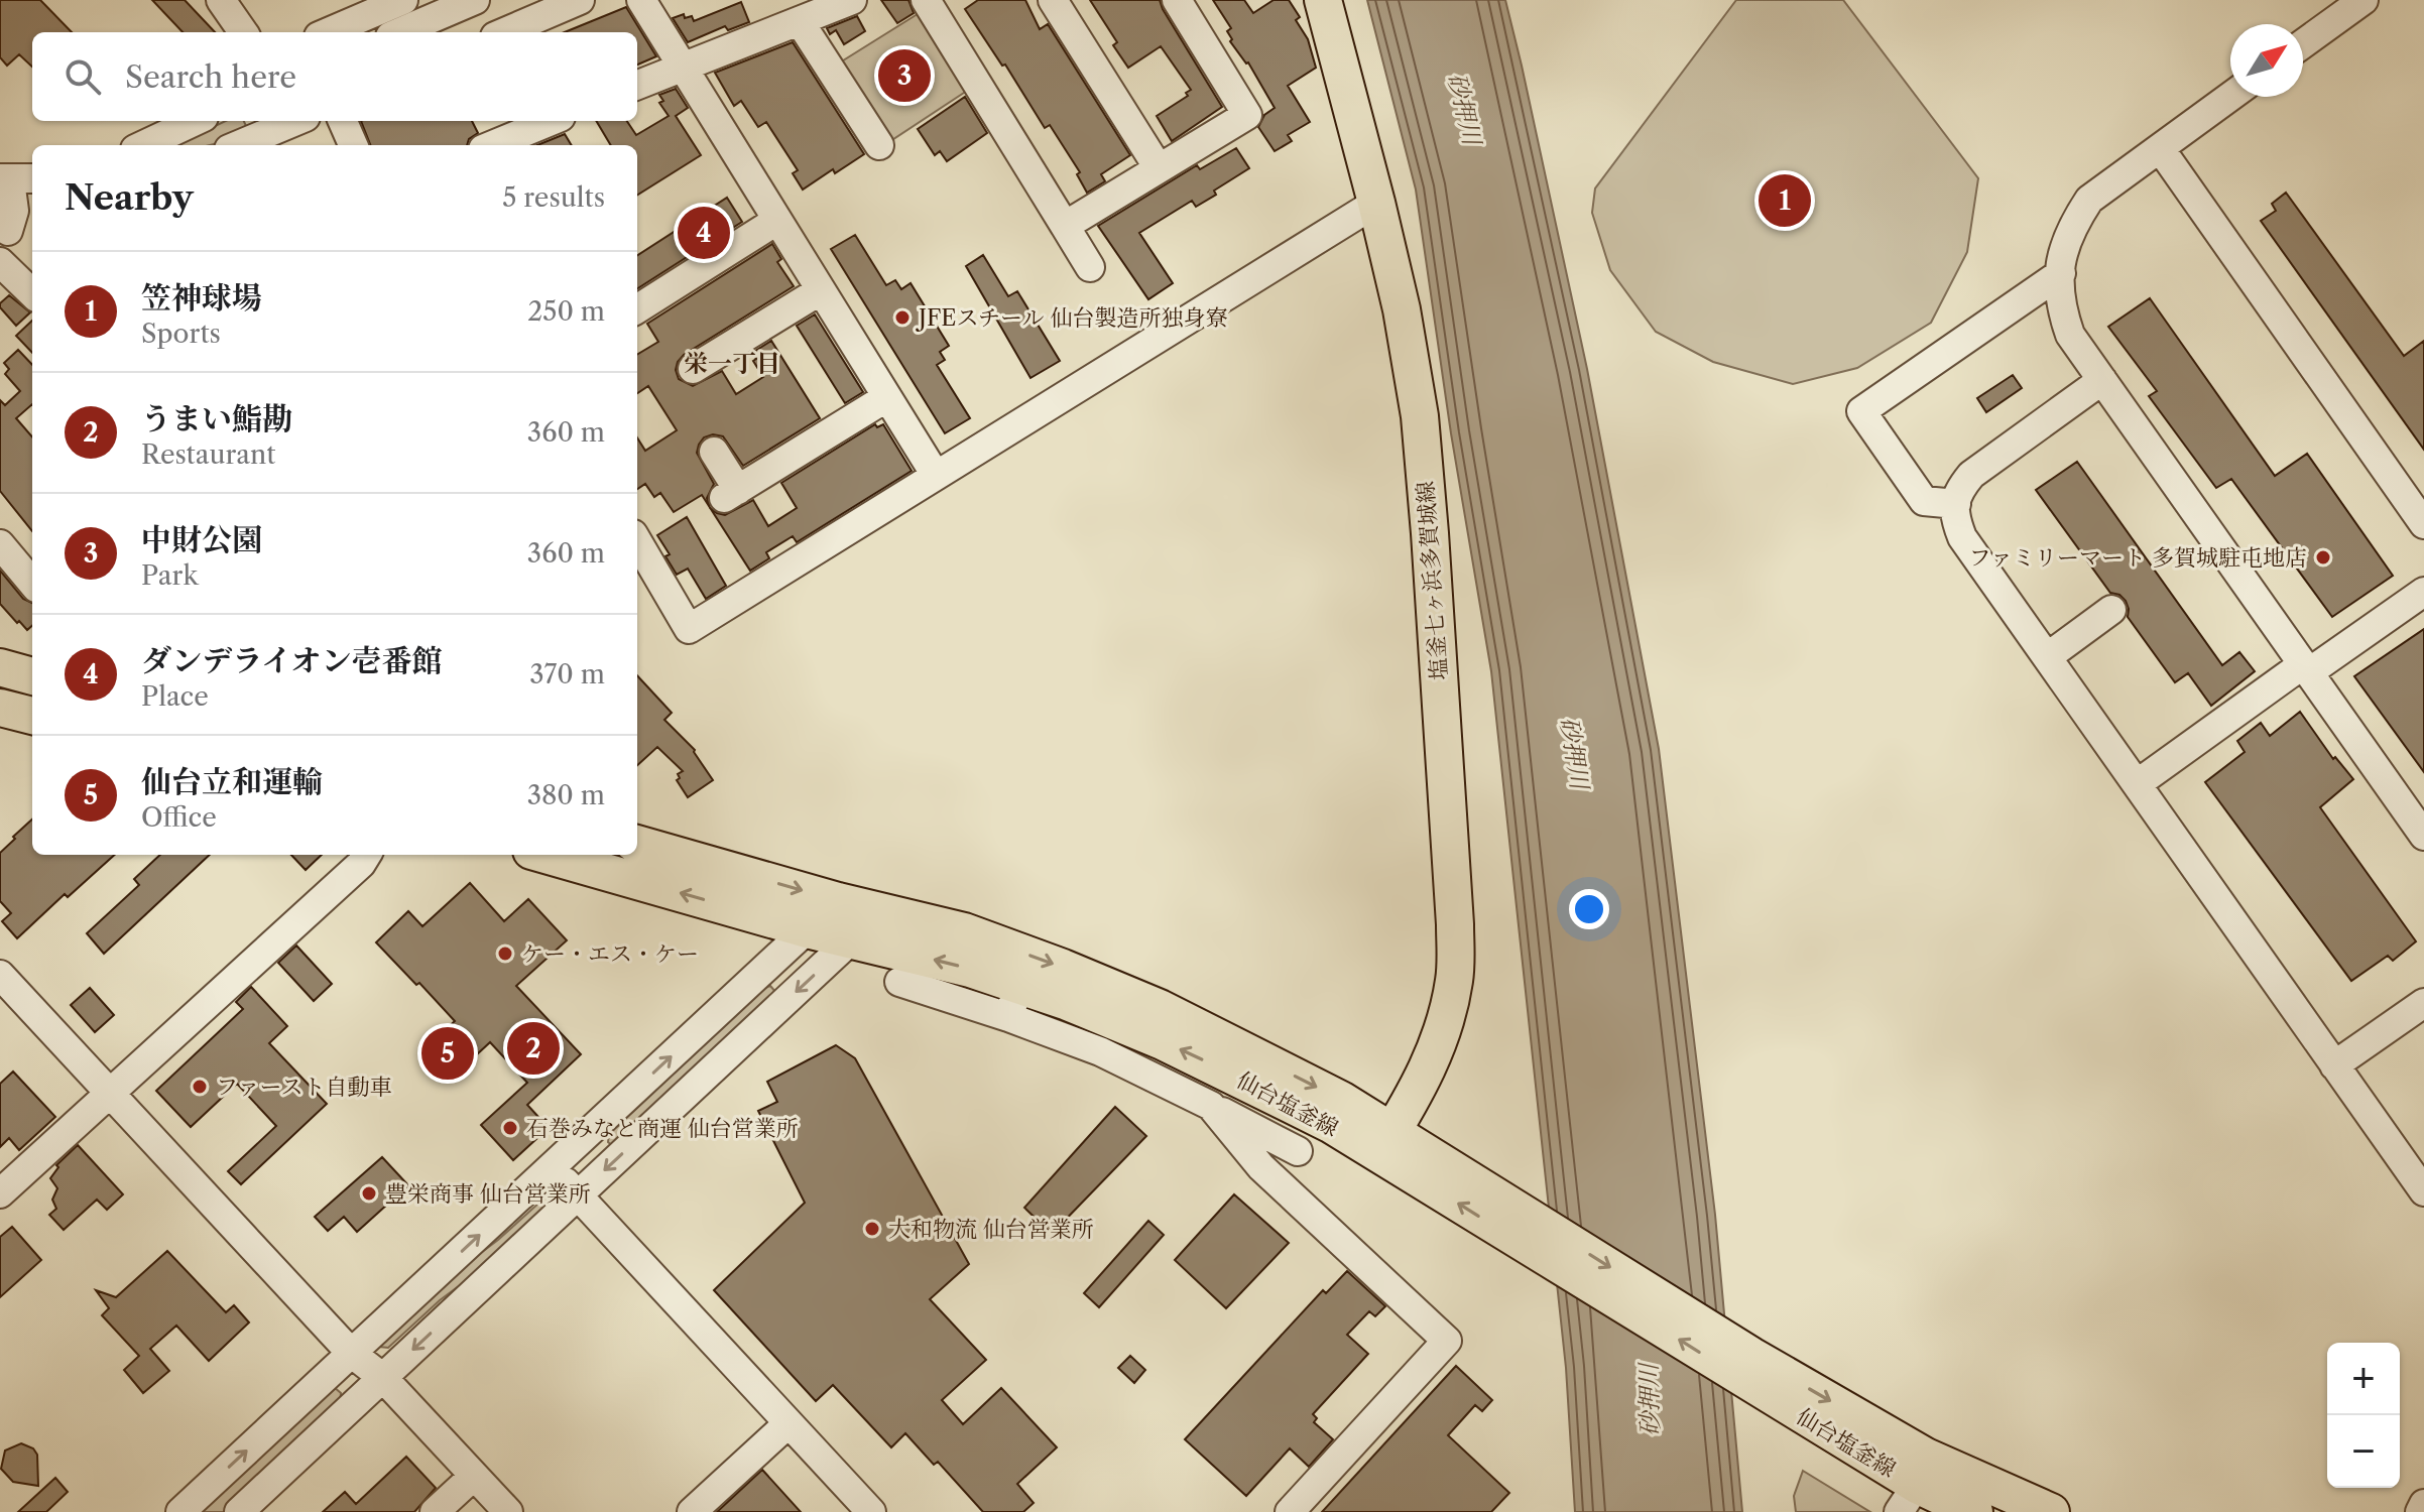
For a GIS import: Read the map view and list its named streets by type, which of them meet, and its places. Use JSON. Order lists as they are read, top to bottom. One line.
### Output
{"streets":{"main road":["塩釜七ヶ浜多賀城線","仙台塩釜線"]},"crossings":[["塩釜七ヶ浜多賀城線","仙台塩釜線"]],"districts":["栄一丁目"],"water":["砂押川"],"places":["JFEスチール 仙台製造所独身寮","ファミリーマート 多賀城駐屯地店","ケー・エス・ケー","ファースト自動車","石巻みなと商運 仙台営業所","豊栄商事 仙台営業所","大和物流 仙台営業所"],"north":"top right","page":{"search":"Search here","pins":["3","1","4","2","5"],"heading":["Nearby","5 results"],"list":[{"mark":"1","name":"笠神球場","note":"Sports","value":"250 m"},{"mark":"2","name":"うまい鮨勘","note":"Restaurant","value":"360 m"},{"mark":"3","name":"中財公園","note":"Park","value":"360 m"},{"mark":"4","name":"ダンデライオン壱番館","note":"Place","value":"370 m"},{"mark":"5","name":"仙台立和運輸","note":"Office","value":"380 m"}],"map_buttons":["+","−"]}}
